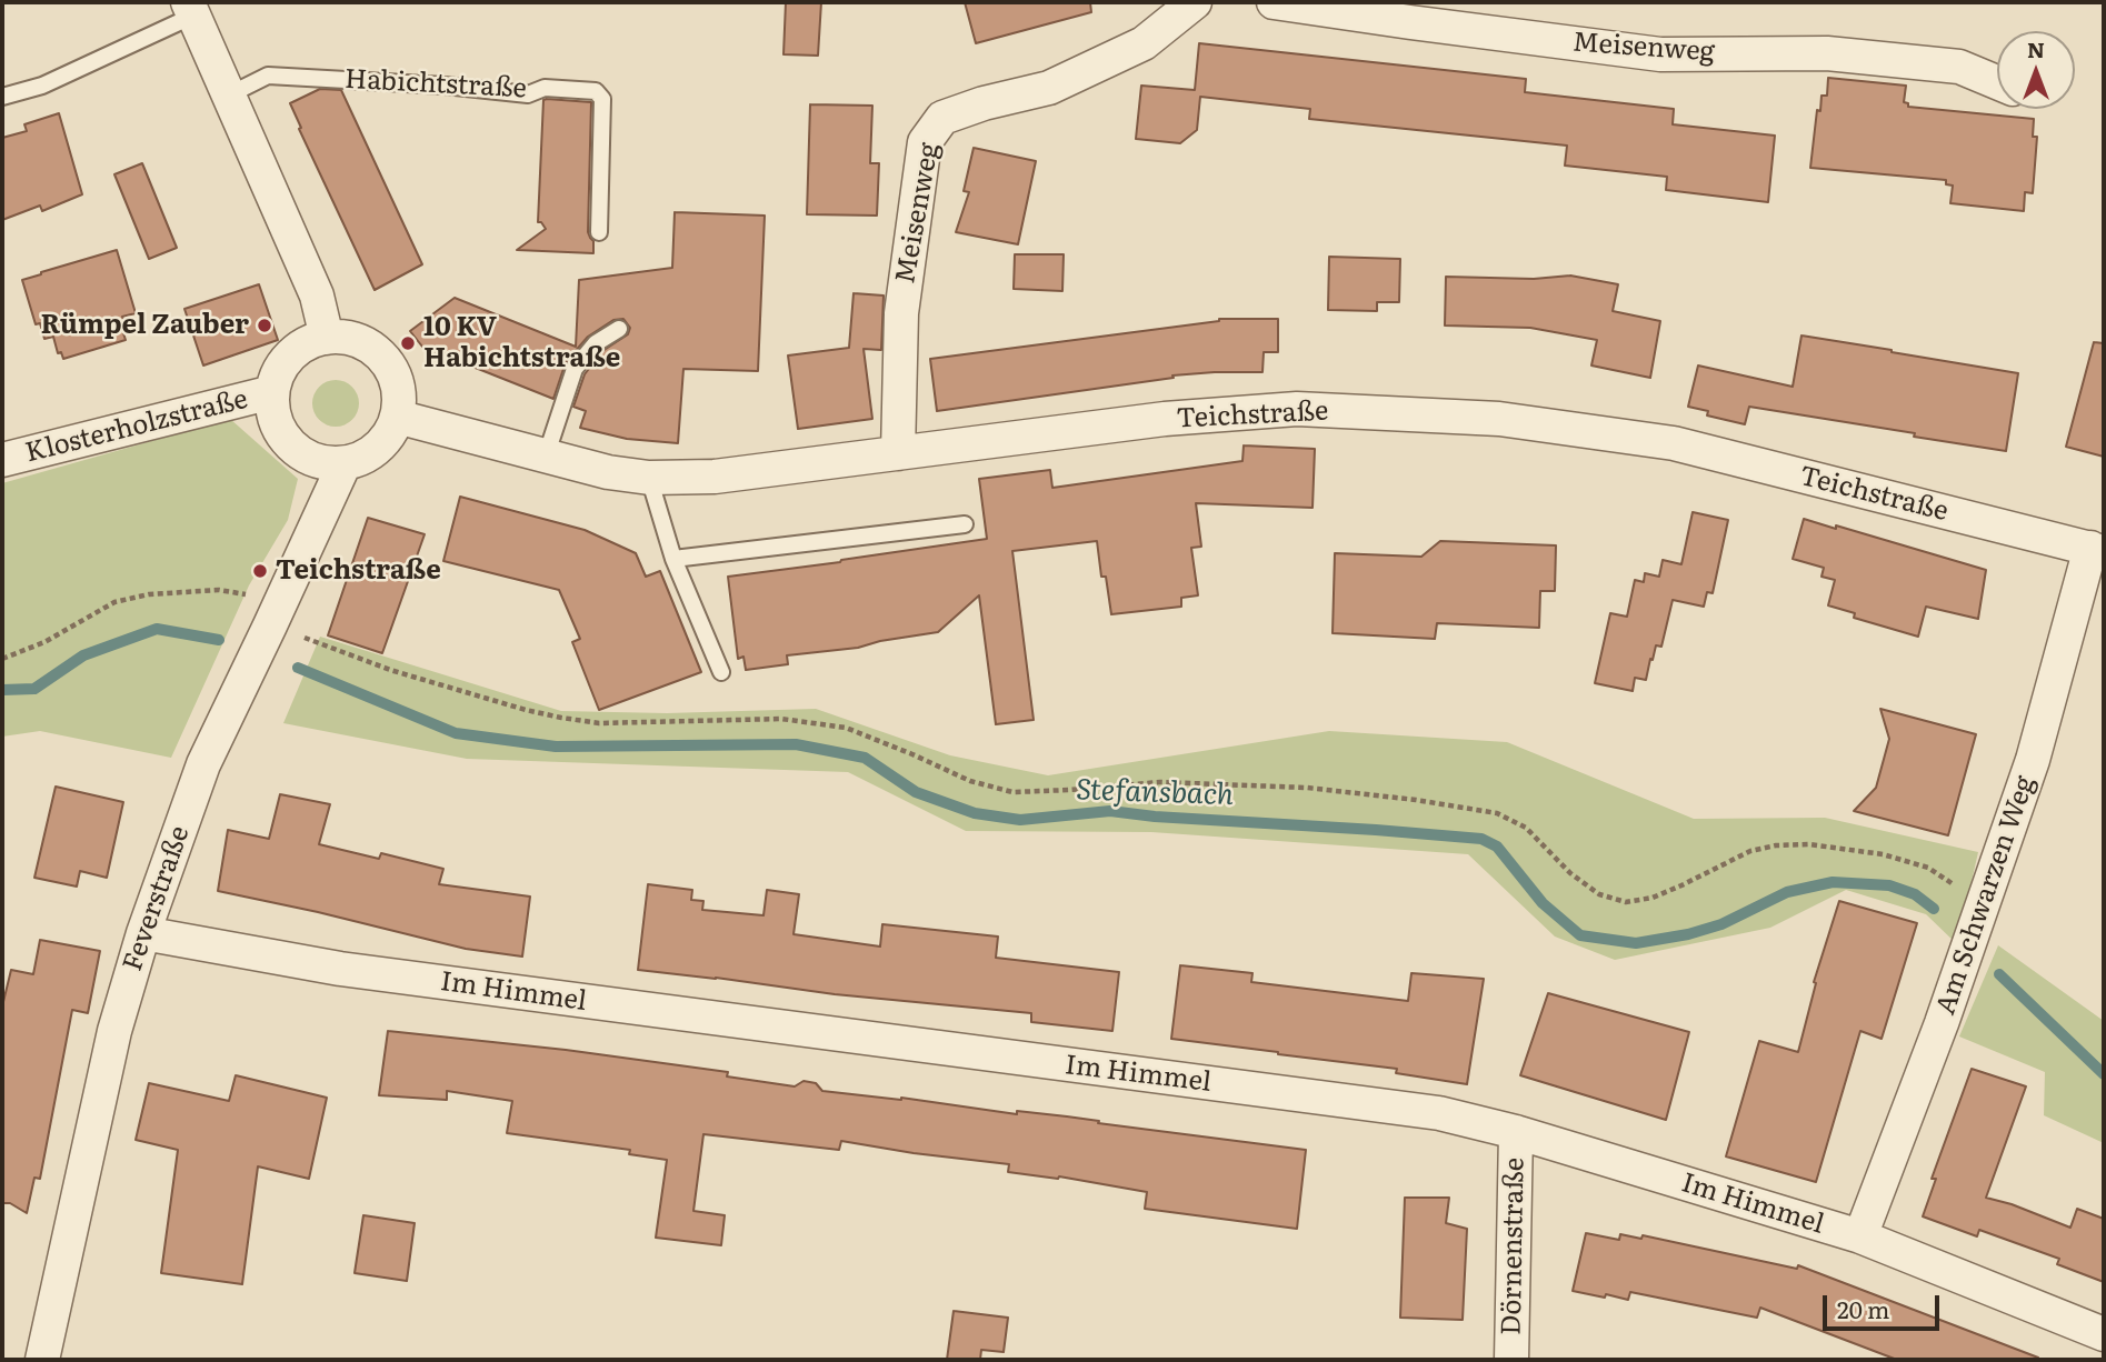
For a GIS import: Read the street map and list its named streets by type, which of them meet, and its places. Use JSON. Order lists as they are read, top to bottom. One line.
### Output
{"streets":{"street":["Meisenweg","Teichstraße","Klosterholzstraße","Am Schwarzen Weg","Feverstraße","Im Himmel","Dörnenstraße"],"lane":["Habichtstraße"]},"crossings":[["Meisenweg","Teichstraße"],["Teichstraße","Klosterholzstraße"],["Teichstraße","Am Schwarzen Weg"],["Teichstraße","Feverstraße"],["Klosterholzstraße","Feverstraße"],["Am Schwarzen Weg","Im Himmel"],["Feverstraße","Im Himmel"],["Im Himmel","Dörnenstraße"]],"water":["Stefansbach"],"places":["Rümpel Zauber","10 KV Habichtstraße","Teichstraße"],"scale_bar":"20 m","north":"top"}
